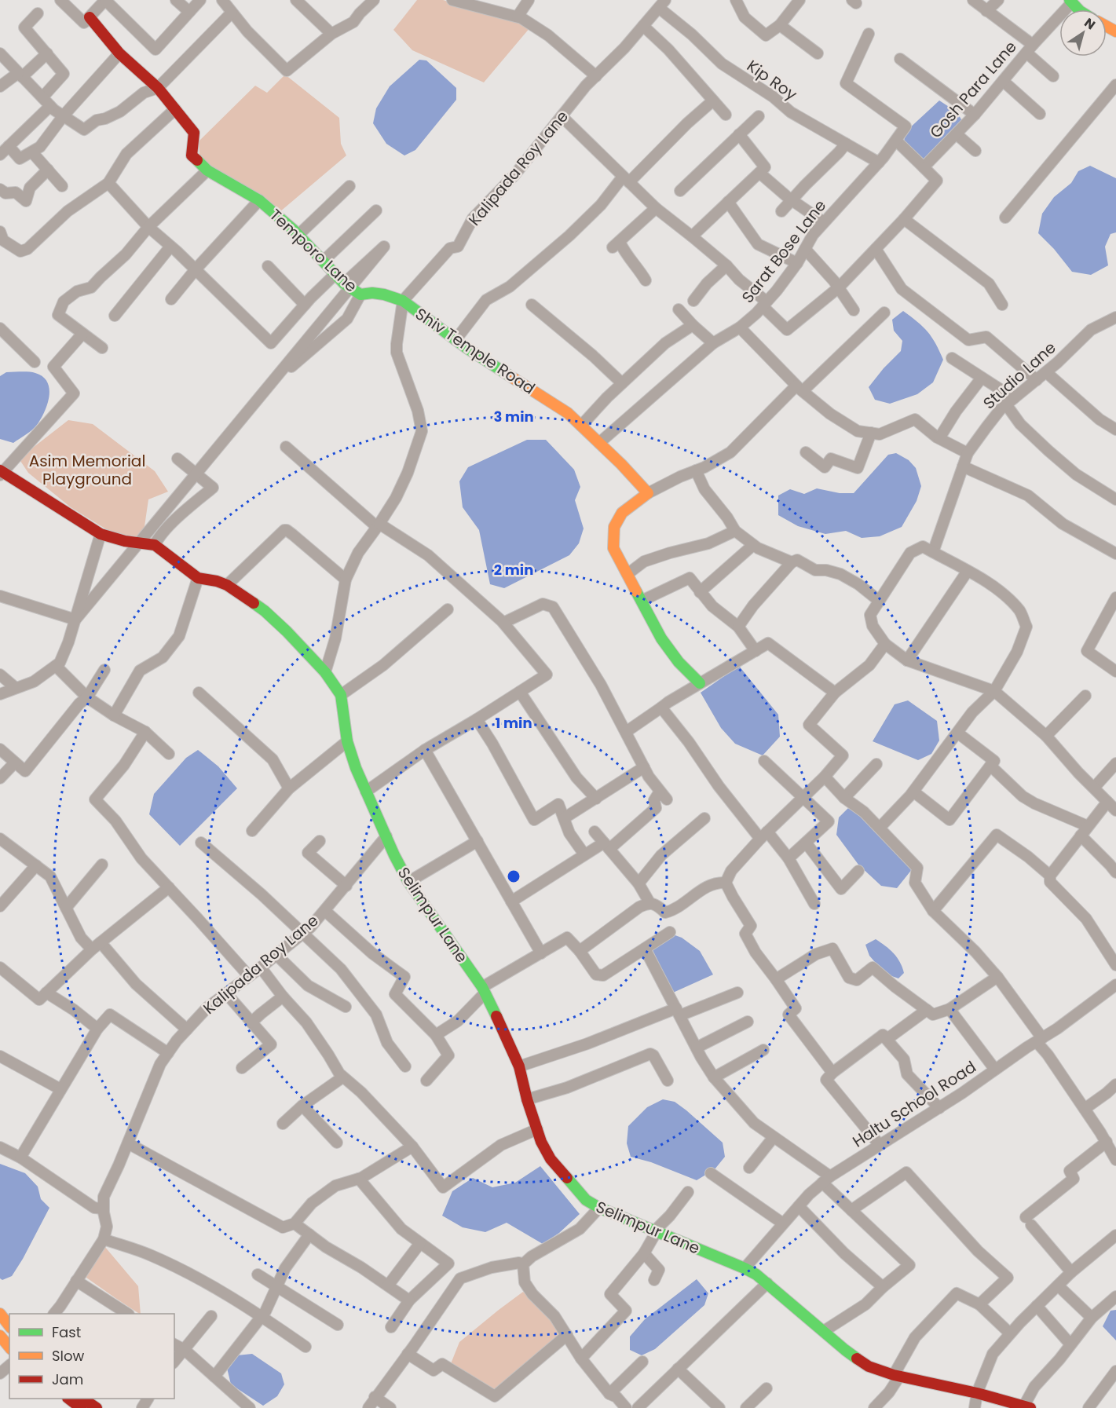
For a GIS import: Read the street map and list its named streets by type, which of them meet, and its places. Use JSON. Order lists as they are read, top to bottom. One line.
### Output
{"streets":{"street":["Kip Roy","Gosh Para Lane","Kalipada Roy Lane","Temporo Lane","Sarat Bose Lane","Shiv Temple Road","Studio Lane","Selimpur Lane","Haltu School Road"]},"crossings":[["Kip Roy","Kalipada Roy Lane"],["Kip Roy","Sarat Bose Lane"],["Kalipada Roy Lane","Temporo Lane"],["Kalipada Roy Lane","Shiv Temple Road"],["Kalipada Roy Lane","Selimpur Lane"],["Temporo Lane","Shiv Temple Road"],["Sarat Bose Lane","Shiv Temple Road"],["Selimpur Lane","Haltu School Road"]],"parks":["Asim Memorial Playground"],"legend":["Fast","Slow","Jam"],"north":"top right","rings":["3 min","2 min","1 min"]}
